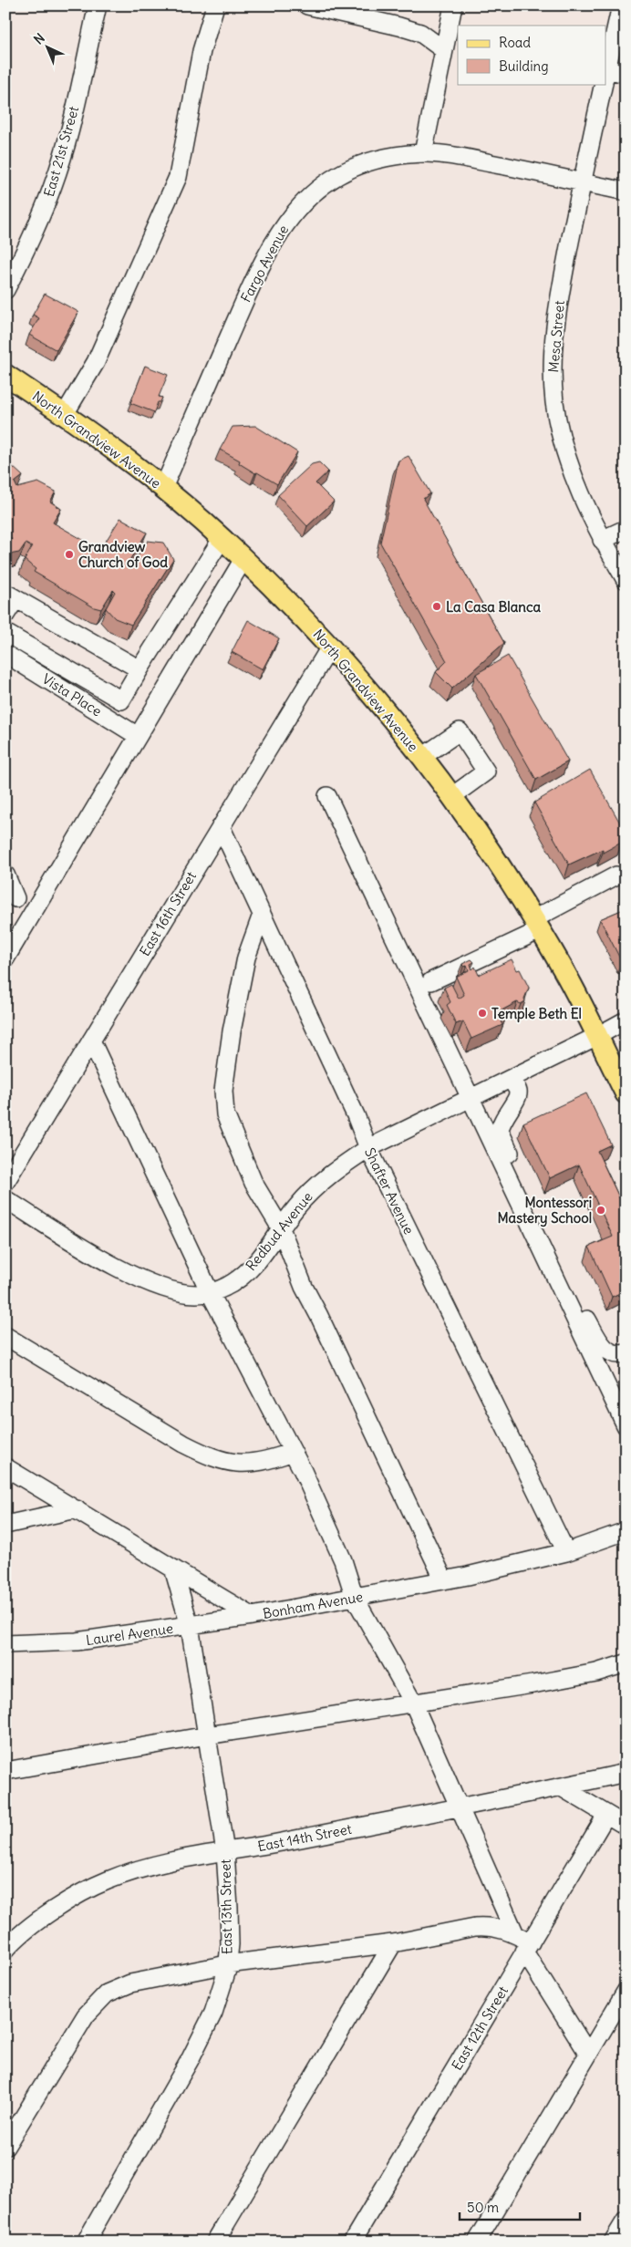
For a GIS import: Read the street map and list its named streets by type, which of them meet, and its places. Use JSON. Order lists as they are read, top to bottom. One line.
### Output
{"streets":{"main road":["North Grandview Avenue"],"street":["East 21st Street","Fargo Avenue","Mesa Street","Vista Place","East 16th Street","Shafter Avenue","Redbud Avenue","Bonham Avenue","Laurel Avenue","East 14th Street","East 13th Street","East 12th Street"]},"crossings":[["Fargo Avenue","Mesa Street"],["Fargo Avenue","North Grandview Avenue"],["North Grandview Avenue","East 16th Street"],["North Grandview Avenue","Redbud Avenue"],["East 16th Street","Shafter Avenue"],["Shafter Avenue","Redbud Avenue"],["Shafter Avenue","Bonham Avenue"],["Bonham Avenue","Laurel Avenue"],["Bonham Avenue","East 13th Street"],["Laurel Avenue","East 13th Street"],["East 14th Street","East 13th Street"]],"places":["Grandview Church of God","La Casa Blanca","Temple Beth El","Montessori Mastery School"],"legend":["Road","Building"],"scale_bar":"50 m","north":"top left"}
